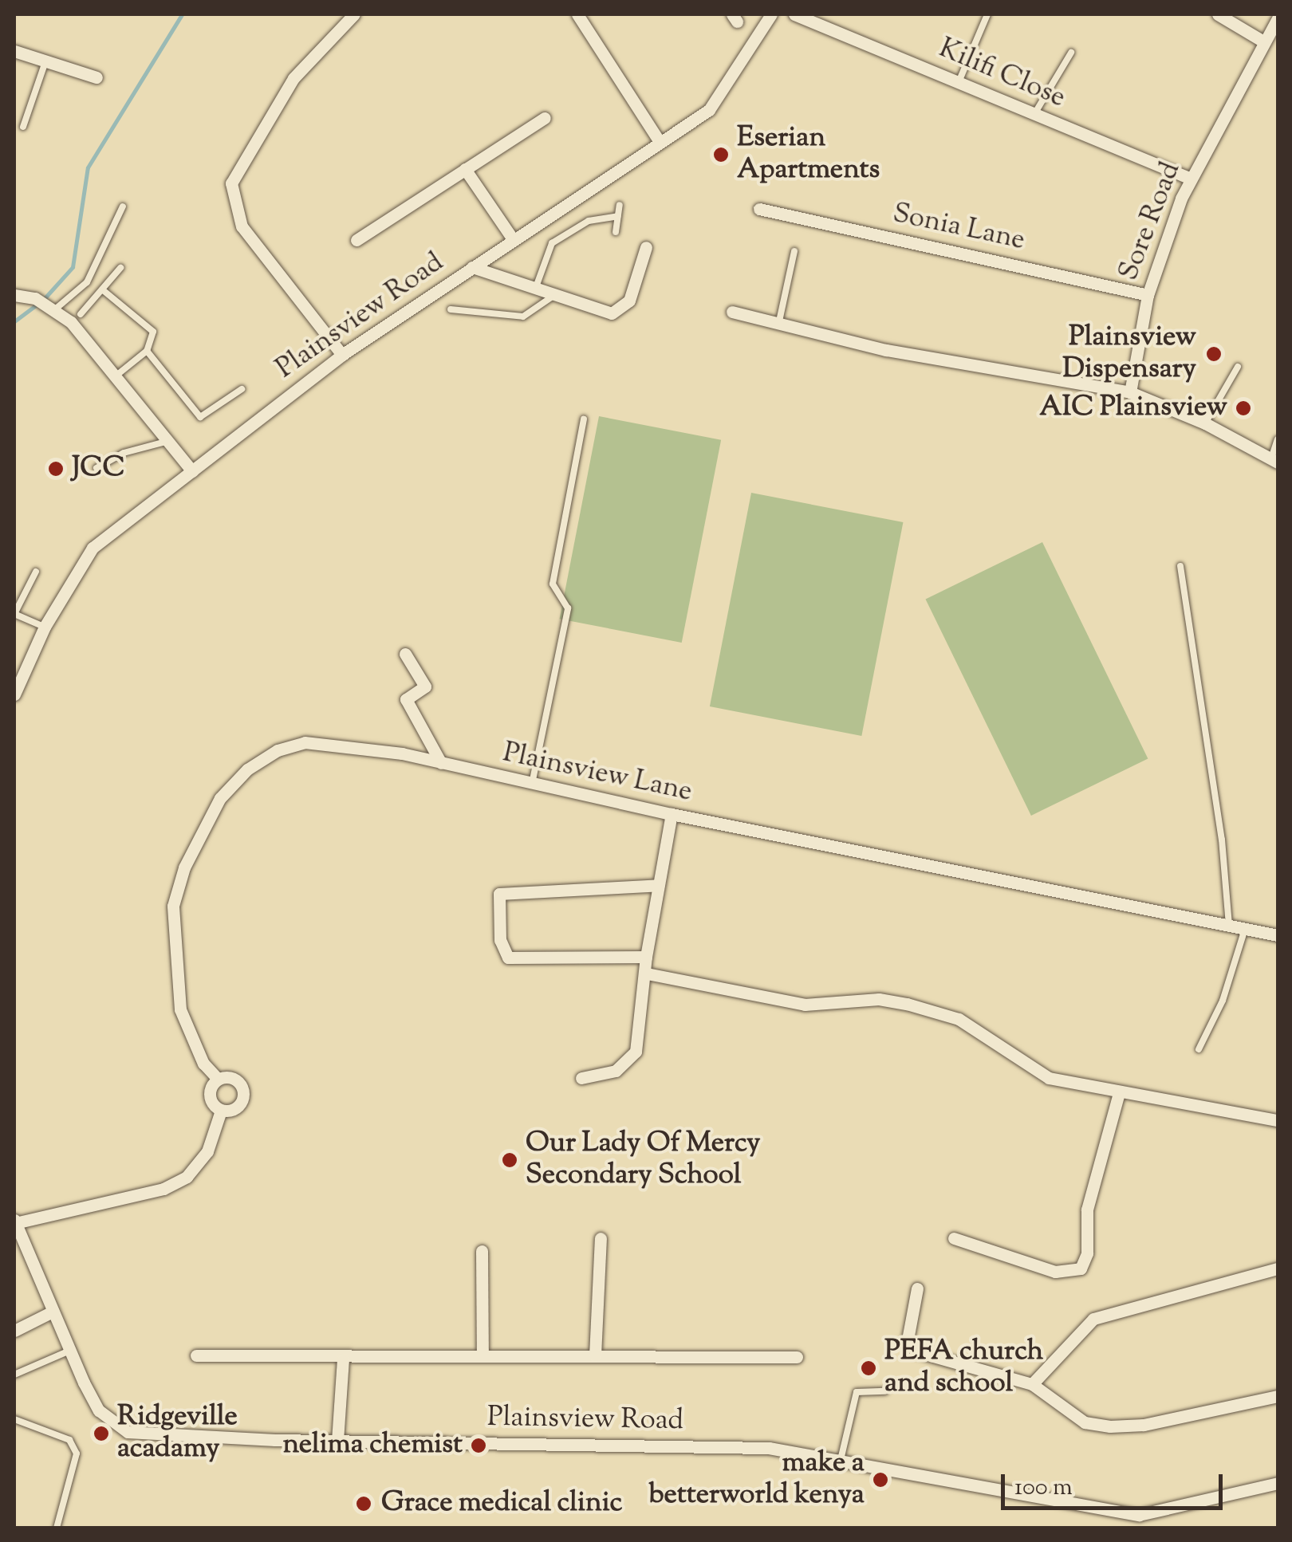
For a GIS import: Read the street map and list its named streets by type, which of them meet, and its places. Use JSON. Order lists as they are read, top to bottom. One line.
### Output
{"streets":{"street":["Kilifi Close","Sore Road","Sonia Lane","Plainsview Road","Plainsview Lane"]},"crossings":[["Kilifi Close","Sore Road"],["Sore Road","Sonia Lane"]],"places":["Eserian Apartments","Plainsview Dispensary","AIC Plainsview","JCC","Our Lady Of Mercy Secondary School","PEFA church and school","Ridgeville acadamy","nelima chemist","make a betterworld kenya","Grace medical clinic"],"scale_bar":"100 m"}
